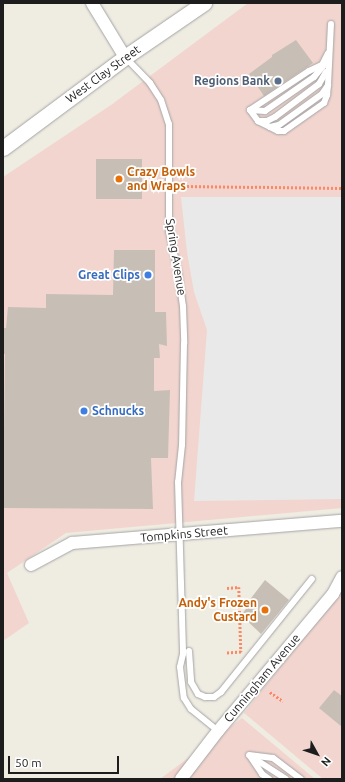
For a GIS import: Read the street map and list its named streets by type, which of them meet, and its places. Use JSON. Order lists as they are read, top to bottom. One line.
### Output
{"streets":{"street":["West Clay Street","Spring Avenue","Tompkins Street","Cunningham Avenue"]},"crossings":[["West Clay Street","Spring Avenue"],["Spring Avenue","Tompkins Street"],["Spring Avenue","Cunningham Avenue"]],"places":["Regions Bank","Crazy Bowls and Wraps","Great Clips","Schnucks","Andy's Frozen Custard"],"scale_bar":"50 m","north":"bottom right"}
